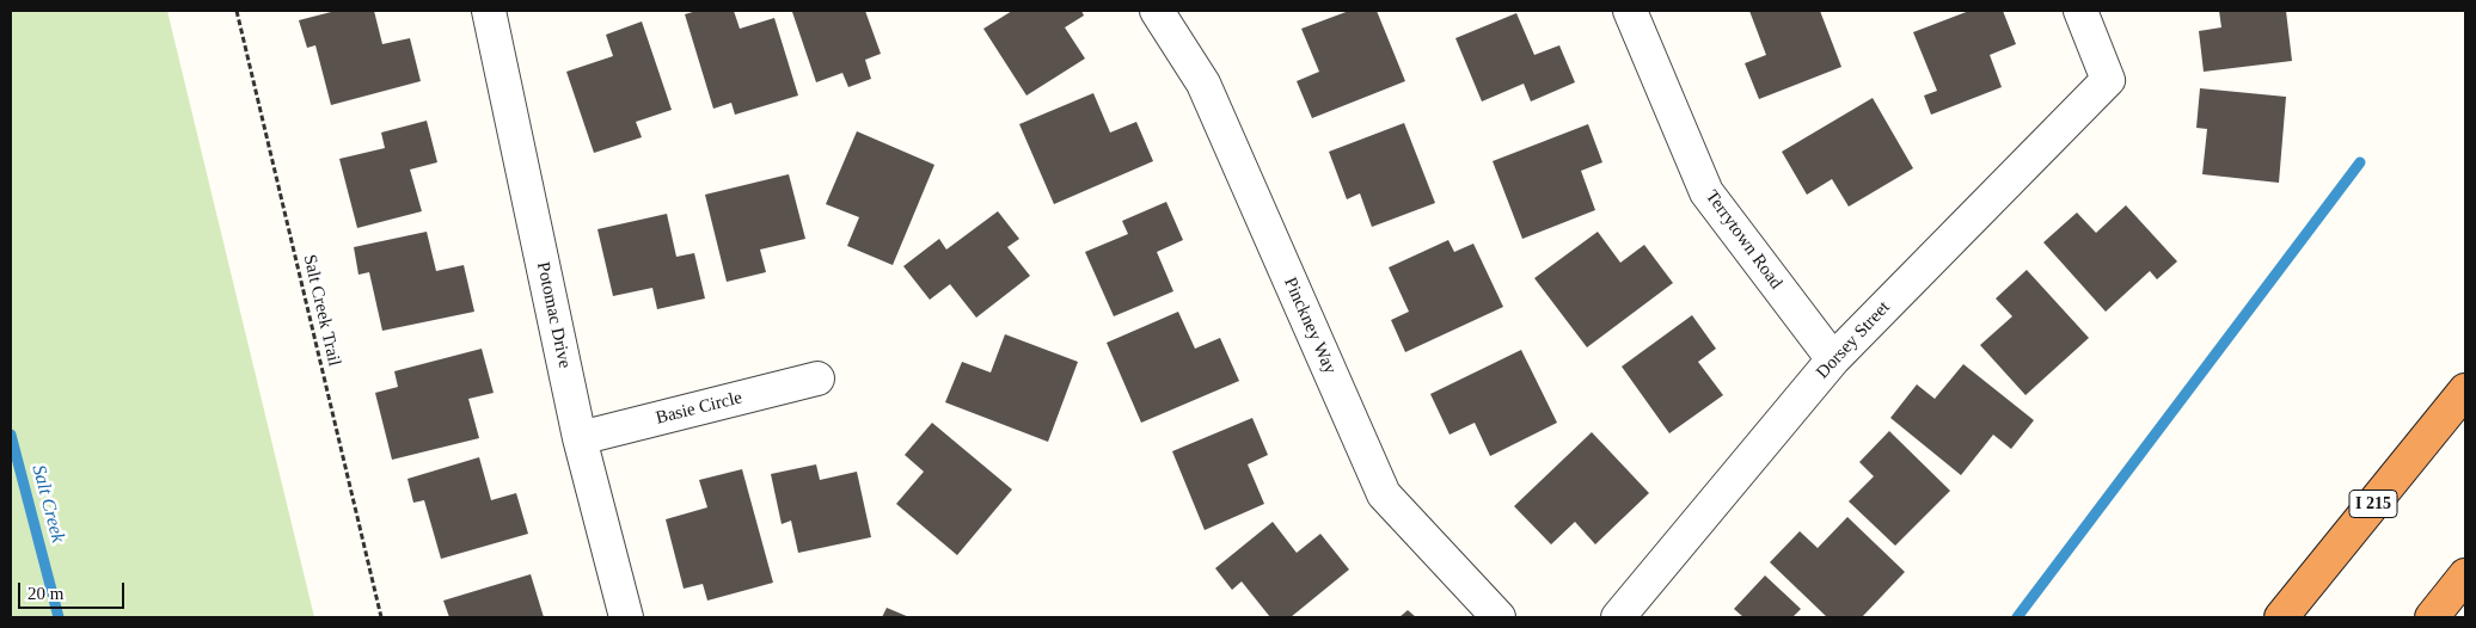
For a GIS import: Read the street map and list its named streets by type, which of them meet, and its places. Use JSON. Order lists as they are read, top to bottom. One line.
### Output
{"streets":{"highway":["I 215"],"street":["Terrytown Road","Potomac Drive","Pinckney Way","Dorsey Street","Basie Circle"],"path":["Salt Creek Trail"]},"crossings":[["Terrytown Road","Dorsey Street"],["Potomac Drive","Basie Circle"]],"water":["Salt Creek"],"scale_bar":"20 m"}
